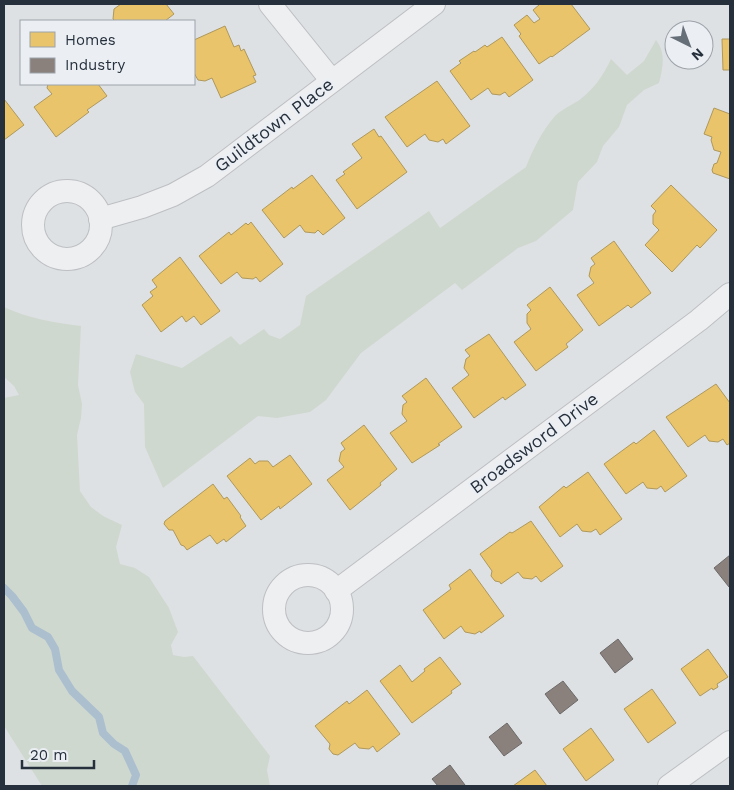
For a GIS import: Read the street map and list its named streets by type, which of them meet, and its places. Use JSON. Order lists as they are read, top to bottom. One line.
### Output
{"streets":{"street":["Guildtown Place","Broadsword Drive"]},"legend":["Homes","Industry"],"scale_bar":"20 m","north":"bottom right"}
